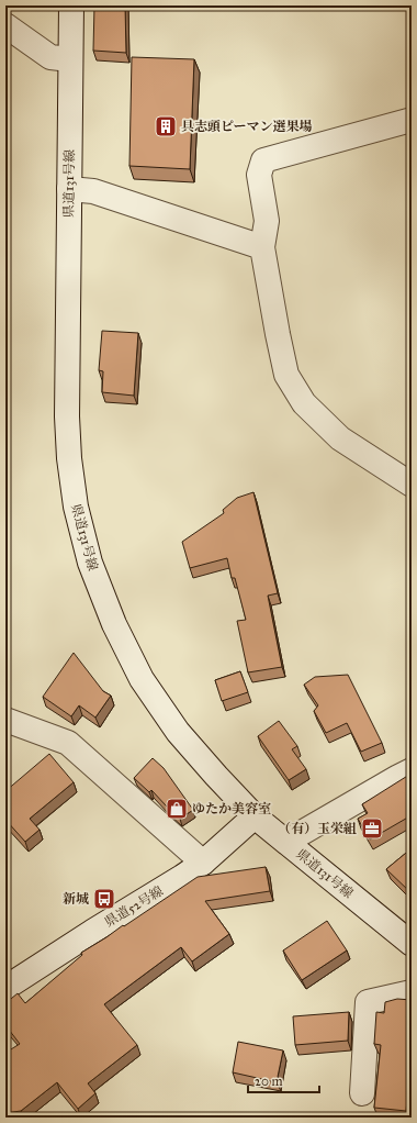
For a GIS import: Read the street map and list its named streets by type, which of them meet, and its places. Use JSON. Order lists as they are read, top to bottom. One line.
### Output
{"streets":{"main road":["県道131号線","県道52号線"]},"crossings":[["県道131号線","県道52号線"]],"places":{"building":["具志頭ピーマン選果場"],"shop":["ゆたか美容室"],"office":["（有）玉栄組"],"bus stop":["新城"]},"scale_bar":"20 m"}
